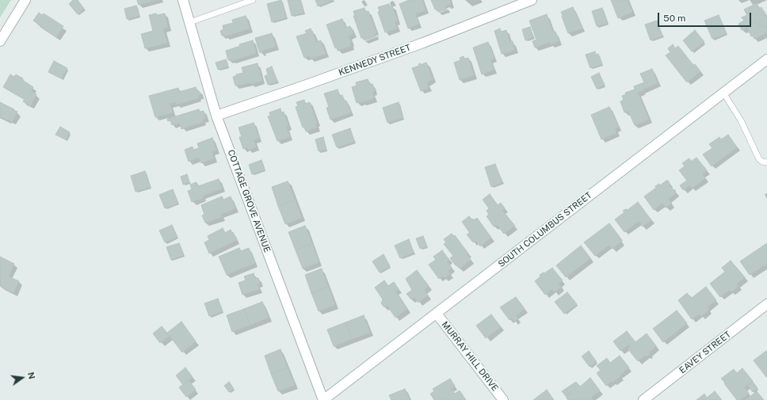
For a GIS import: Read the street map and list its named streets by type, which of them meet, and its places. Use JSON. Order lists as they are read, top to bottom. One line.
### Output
{"streets":{"street":["KENNEDY STREET","COTTAGE GROVE AVENUE","SOUTH COLUMBUS STREET","EAVEY STREET","MURRAY HILL DRIVE"]},"crossings":[["KENNEDY STREET","COTTAGE GROVE AVENUE"],["COTTAGE GROVE AVENUE","SOUTH COLUMBUS STREET"],["SOUTH COLUMBUS STREET","MURRAY HILL DRIVE"]],"scale_bar":"50 m","north":"right"}
